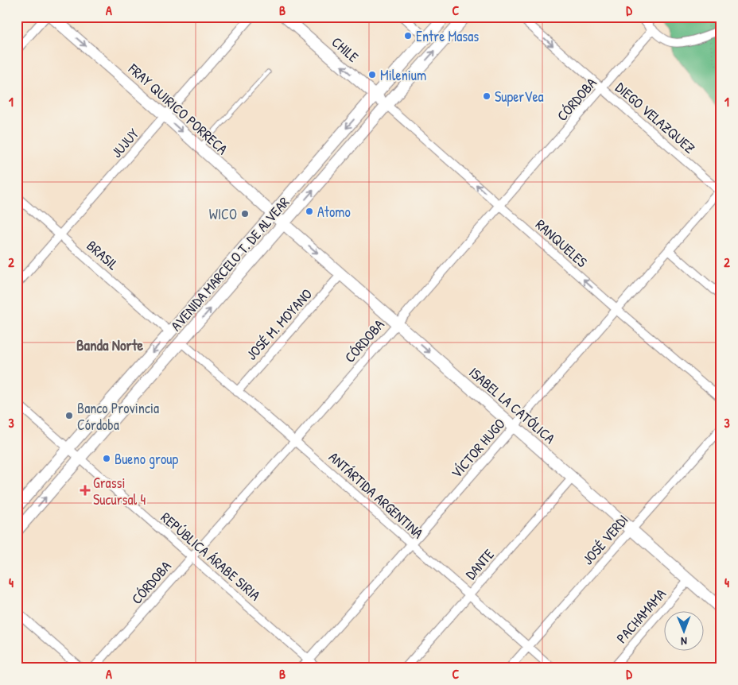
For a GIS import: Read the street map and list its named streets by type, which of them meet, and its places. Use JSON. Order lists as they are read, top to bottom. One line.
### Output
{"streets":{"main road":["CHILE","FRAY QUIRICO PORRECA","AVENIDA MARCELO T. DE ALVEAR","ISABEL LA CATÓLICA"],"street":["CÓRDOBA","DIEGO VELAZQUEZ","JUJUY","RANQUELES","BRASIL","JOSÉ M. MOYANO","VÍCTOR HUGO","ANTÁRTIDA ARGENTINA","JOSÉ VERDI","REPÚBLICA ÁRABE SIRIA","DANTE","PACHAMAMA"]},"crossings":[["CHILE","RANQUELES"],["CHILE","AVENIDA MARCELO T. DE ALVEAR"],["CÓRDOBA","DIEGO VELAZQUEZ"],["CÓRDOBA","RANQUELES"],["CÓRDOBA","ISABEL LA CATÓLICA"],["CÓRDOBA","ANTÁRTIDA ARGENTINA"],["CÓRDOBA","REPÚBLICA ÁRABE SIRIA"],["FRAY QUIRICO PORRECA","JUJUY"],["FRAY QUIRICO PORRECA","AVENIDA MARCELO T. DE ALVEAR"],["FRAY QUIRICO PORRECA","ISABEL LA CATÓLICA"],["DIEGO VELAZQUEZ","VÍCTOR HUGO"],["JUJUY","BRASIL"],["RANQUELES","AVENIDA MARCELO T. DE ALVEAR"],["RANQUELES","VÍCTOR HUGO"],["BRASIL","AVENIDA MARCELO T. DE ALVEAR"],["AVENIDA MARCELO T. DE ALVEAR","ISABEL LA CATÓLICA"],["AVENIDA MARCELO T. DE ALVEAR","ANTÁRTIDA ARGENTINA"],["AVENIDA MARCELO T. DE ALVEAR","REPÚBLICA ÁRABE SIRIA"],["JOSÉ M. MOYANO","ISABEL LA CATÓLICA"],["JOSÉ M. MOYANO","ANTÁRTIDA ARGENTINA"],["ISABEL LA CATÓLICA","VÍCTOR HUGO"],["ISABEL LA CATÓLICA","JOSÉ VERDI"],["ISABEL LA CATÓLICA","DANTE"],["ISABEL LA CATÓLICA","PACHAMAMA"],["VÍCTOR HUGO","ANTÁRTIDA ARGENTINA"],["VÍCTOR HUGO","REPÚBLICA ÁRABE SIRIA"],["ANTÁRTIDA ARGENTINA","JOSÉ VERDI"],["ANTÁRTIDA ARGENTINA","DANTE"]],"one_way":["CHILE","FRAY QUIRICO PORRECA","DIEGO VELAZQUEZ","RANQUELES","ISABEL LA CATÓLICA"],"districts":["Banda Norte"],"places":{"other":["Entre Masas","Milenium","SuperVea","Atomo","WICO","Banco Provincia Córdoba","Bueno group"],"health":["Grassi Sucursal 4"]},"north":"bottom","grid":{"columns":["A","B","C","D"],"rows":["1","2","3","4"]}}
